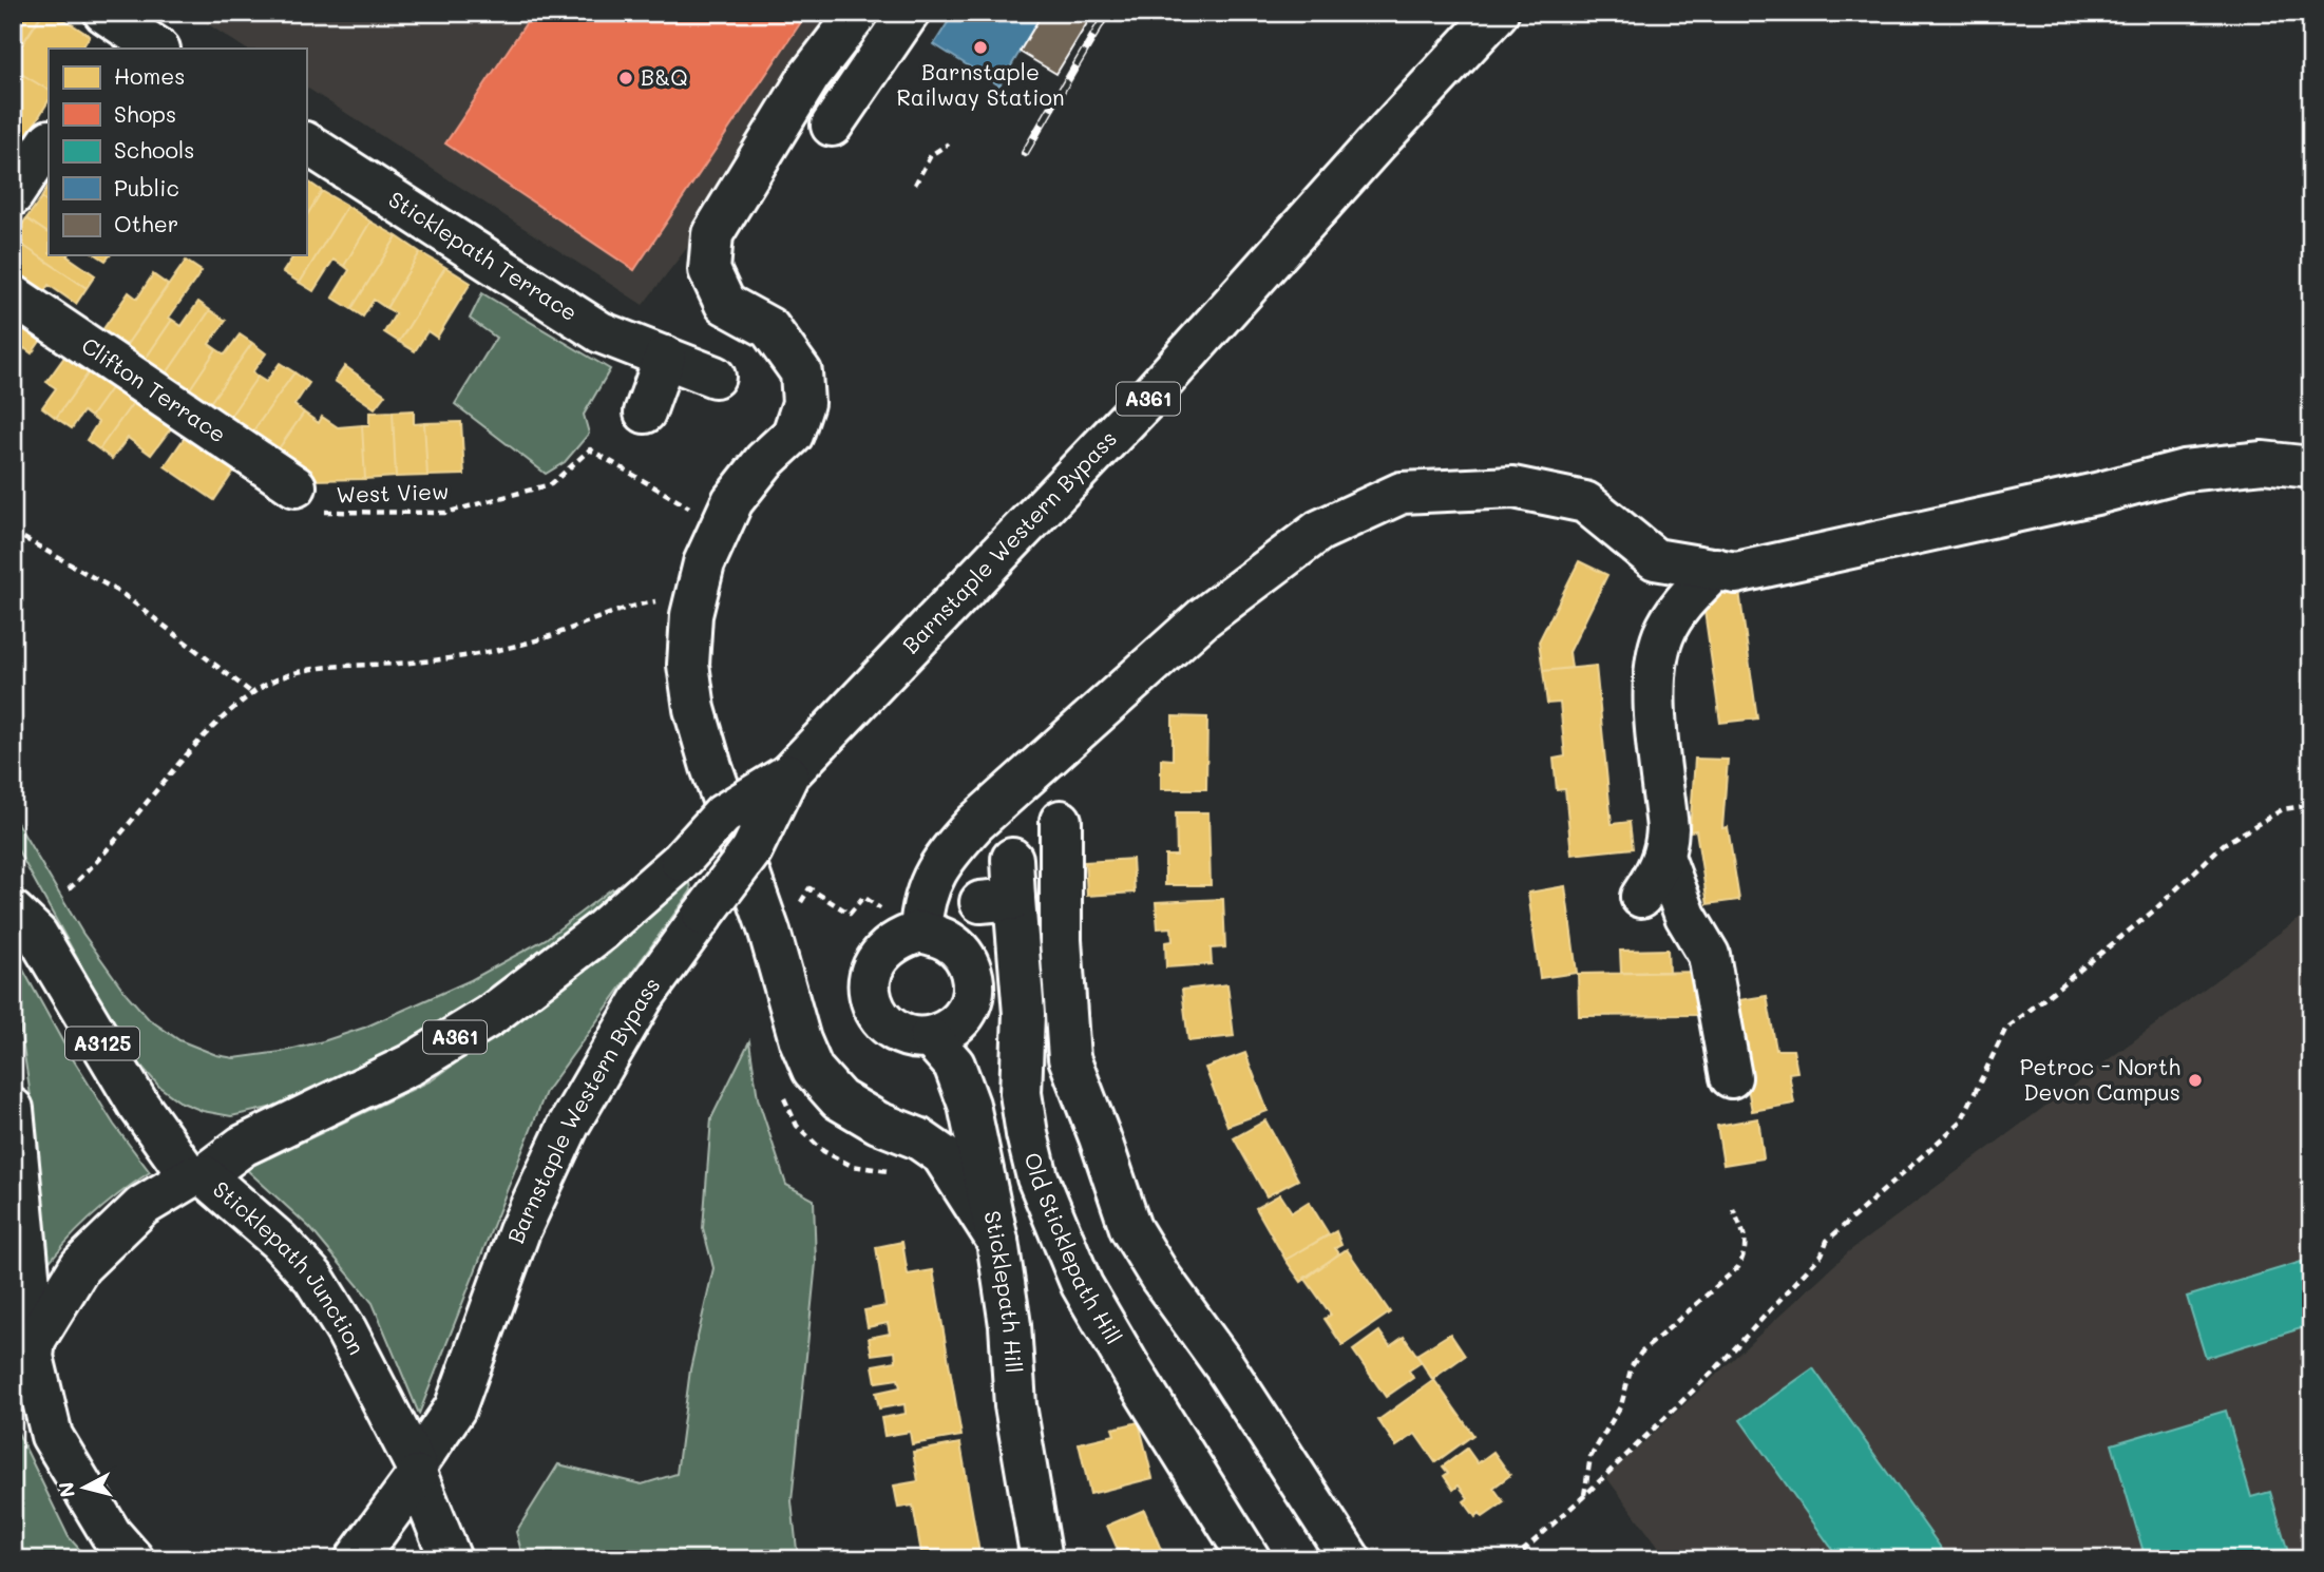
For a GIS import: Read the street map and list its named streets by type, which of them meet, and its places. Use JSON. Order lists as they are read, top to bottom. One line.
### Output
{"streets":{"street":["Sticklepath Terrace","Clifton Terrace","A361","Barnstaple Western Bypass","A3125","Old Sticklepath Hill","Sticklepath Junction","Sticklepath Hill"],"path":["West View"]},"crossings":[["Clifton Terrace","West View"],["Barnstaple Western Bypass","A3125"],["Barnstaple Western Bypass","Sticklepath Junction"],["A3125","Sticklepath Junction"]],"places":["Barnstaple Railway Station","B&Q","Petroc - North Devon Campus"],"legend":["Homes","Shops","Schools","Public","Other"],"north":"left"}
